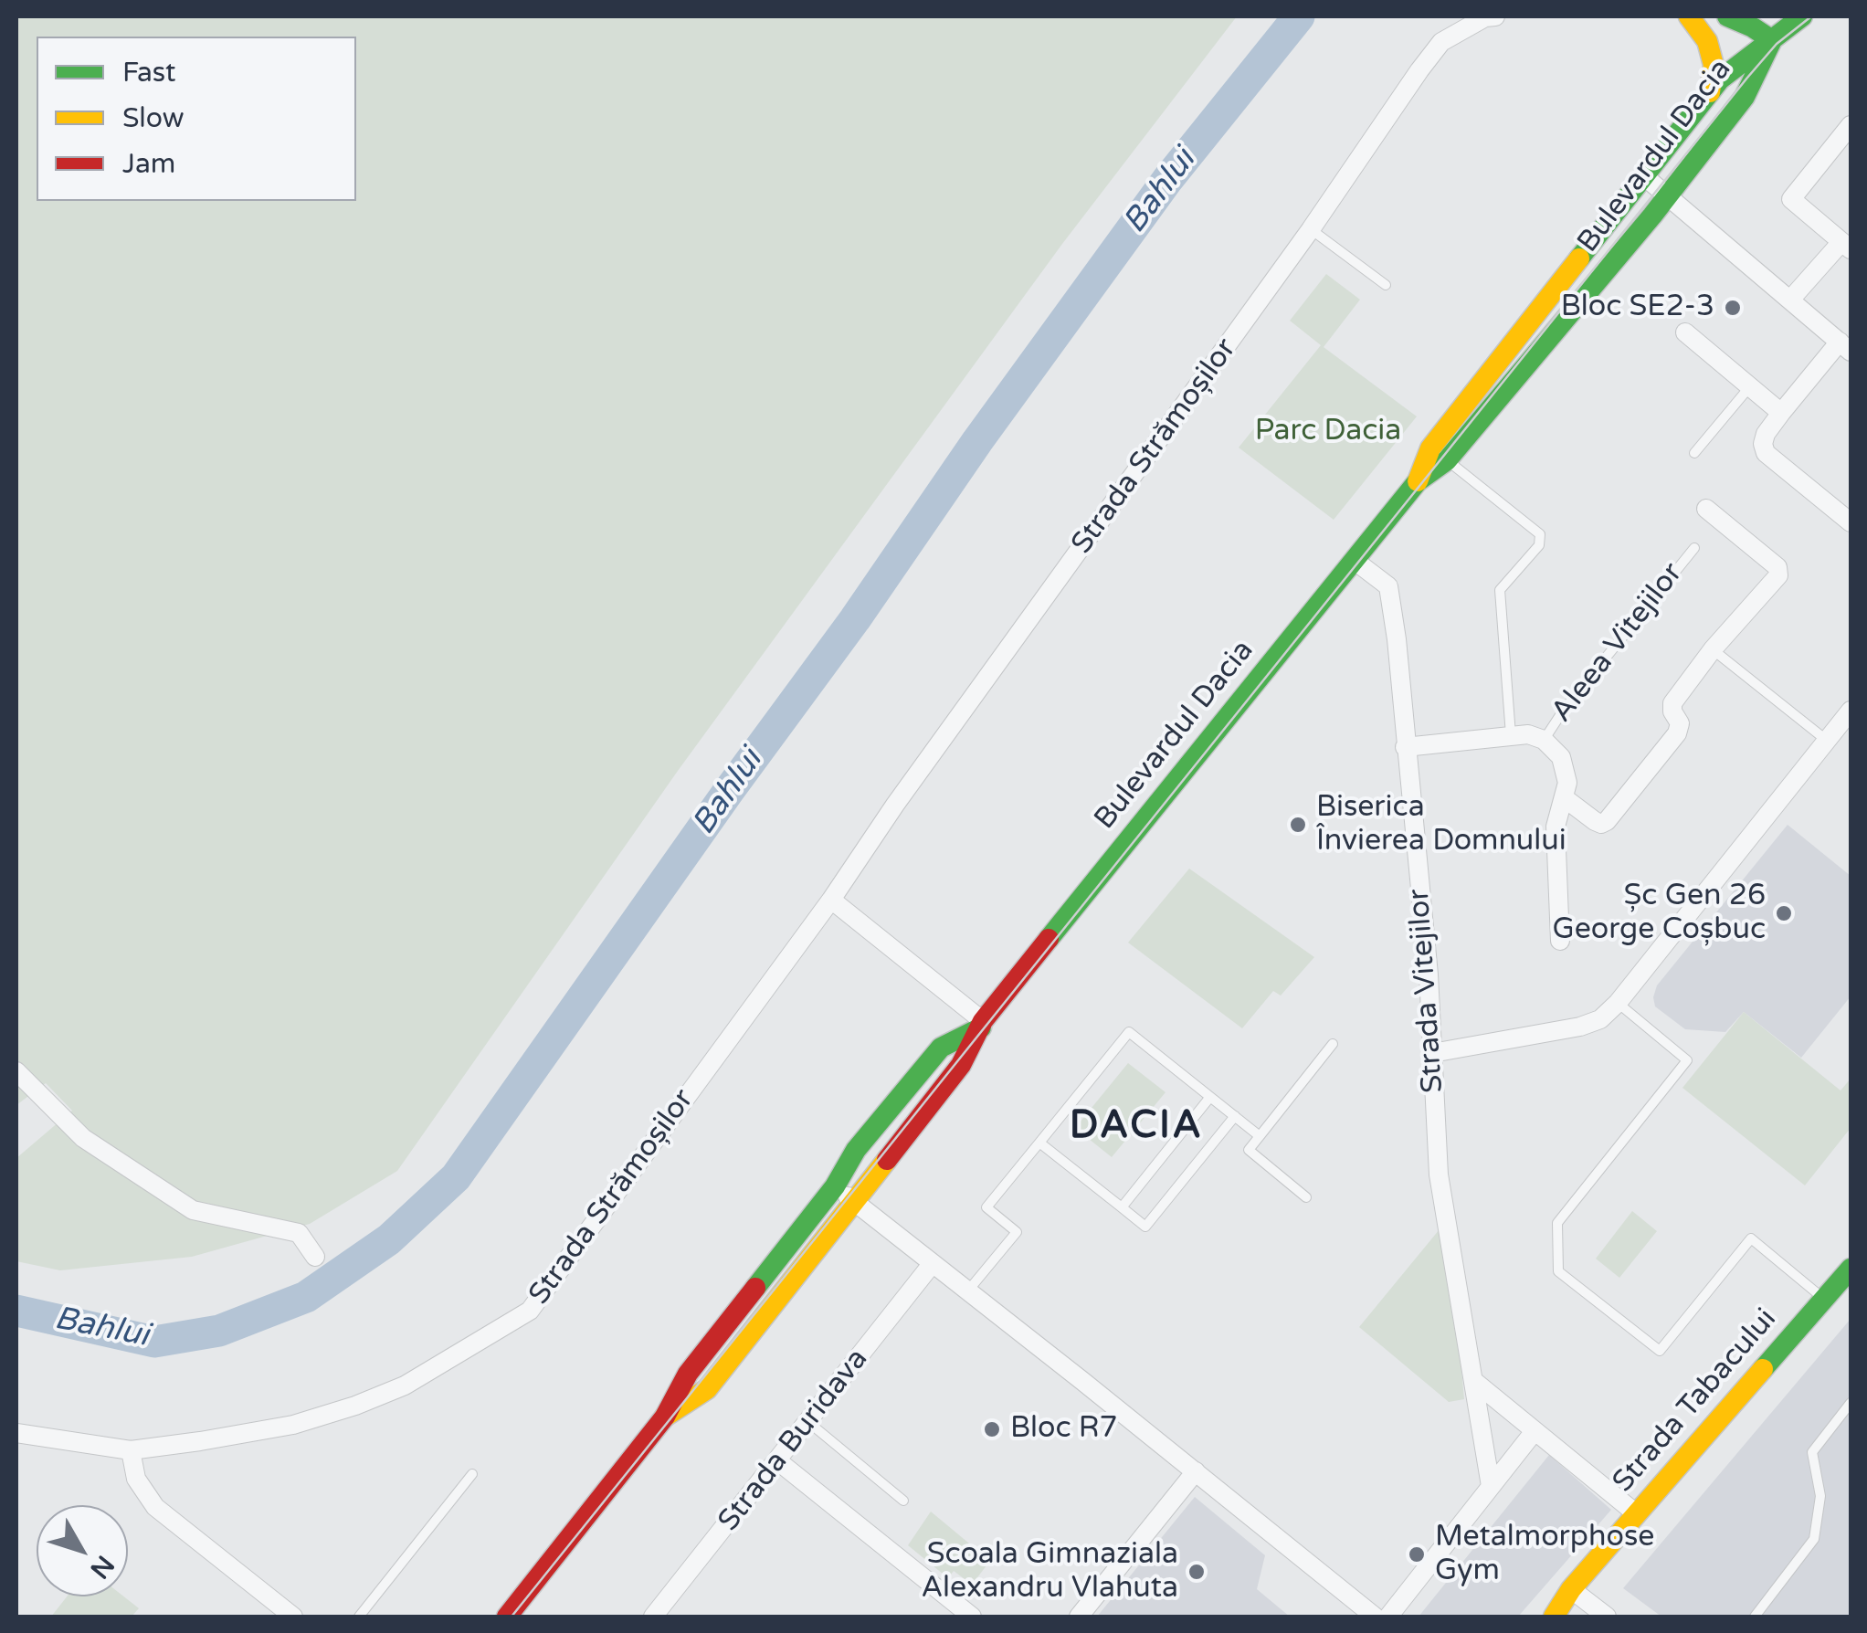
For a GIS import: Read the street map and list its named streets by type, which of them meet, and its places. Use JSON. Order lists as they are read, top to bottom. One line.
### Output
{"streets":{"street":["Bulevardul Dacia","Strada Strămoșilor","Aleea Vitejilor","Strada Vitejilor","Strada Tabacului","Strada Buridava"]},"crossings":[["Bulevardul Dacia","Strada Vitejilor"],["Aleea Vitejilor","Strada Vitejilor"]],"districts":["DACIA"],"water":["Bahlui"],"parks":["Parc Dacia"],"places":["Bloc SE2-3","Biserica Învierea Domnului","Șc Gen 26 George Coșbuc","Bloc R7","Metalmorphose Gym","Scoala Gimnaziala Alexandru Vlahuta"],"legend":["Fast","Slow","Jam"],"north":"bottom right"}
